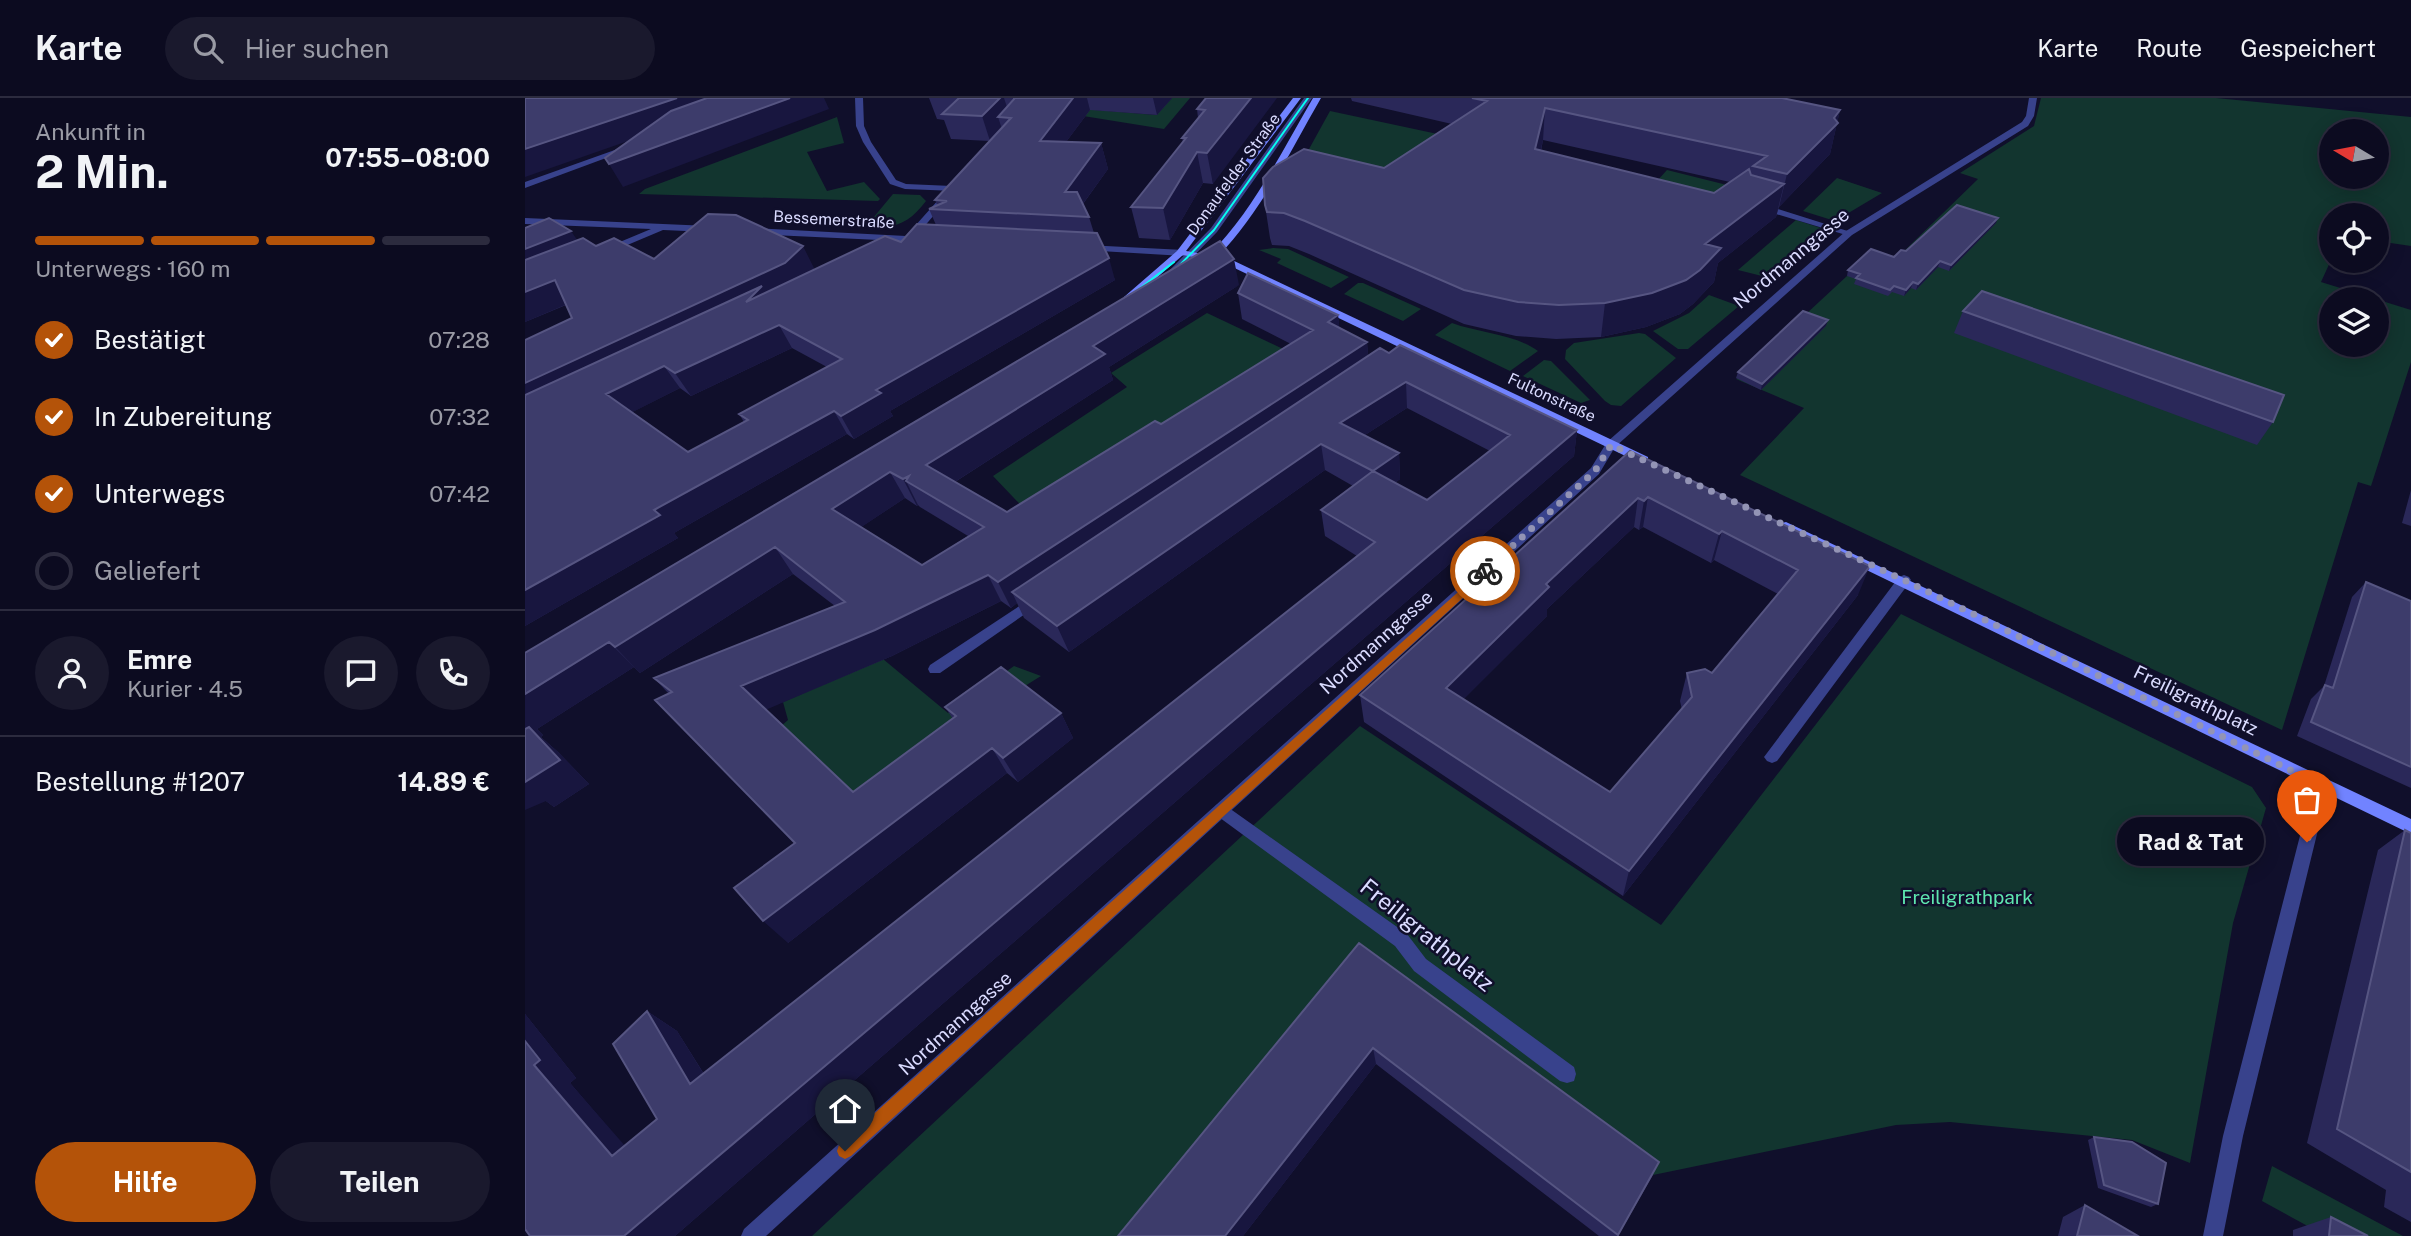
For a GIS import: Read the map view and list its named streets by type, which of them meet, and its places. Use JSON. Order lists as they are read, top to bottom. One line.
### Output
{"streets":{"street":["Donaufelder Straße","Bessemerstraße","Nordmanngasse","Fultonstraße","Freiligrathplatz"]},"crossings":[["Donaufelder Straße","Fultonstraße"],["Nordmanngasse","Fultonstraße"],["Nordmanngasse","Freiligrathplatz"]],"parks":["Freiligrathpark"],"places":["Rad & Tat"],"north":"left","page":{"header":"Karte","search":"Hier suchen","nav":["Karte","Route","Gespeichert"],"heading":["2 Min.","Ankunft in","07:55–08:00"],"panel":["Emre","Kurier · 4.5","Bestellung #1207","14.89 €"],"bar":"Unterwegs · 160 m","list":[["Bestätigt","07:28"],["In Zubereitung","07:32"],["Unterwegs","07:42"],"Geliefert"],"bubble":"Rad & Tat","buttons":["Hilfe","Teilen"]}}
